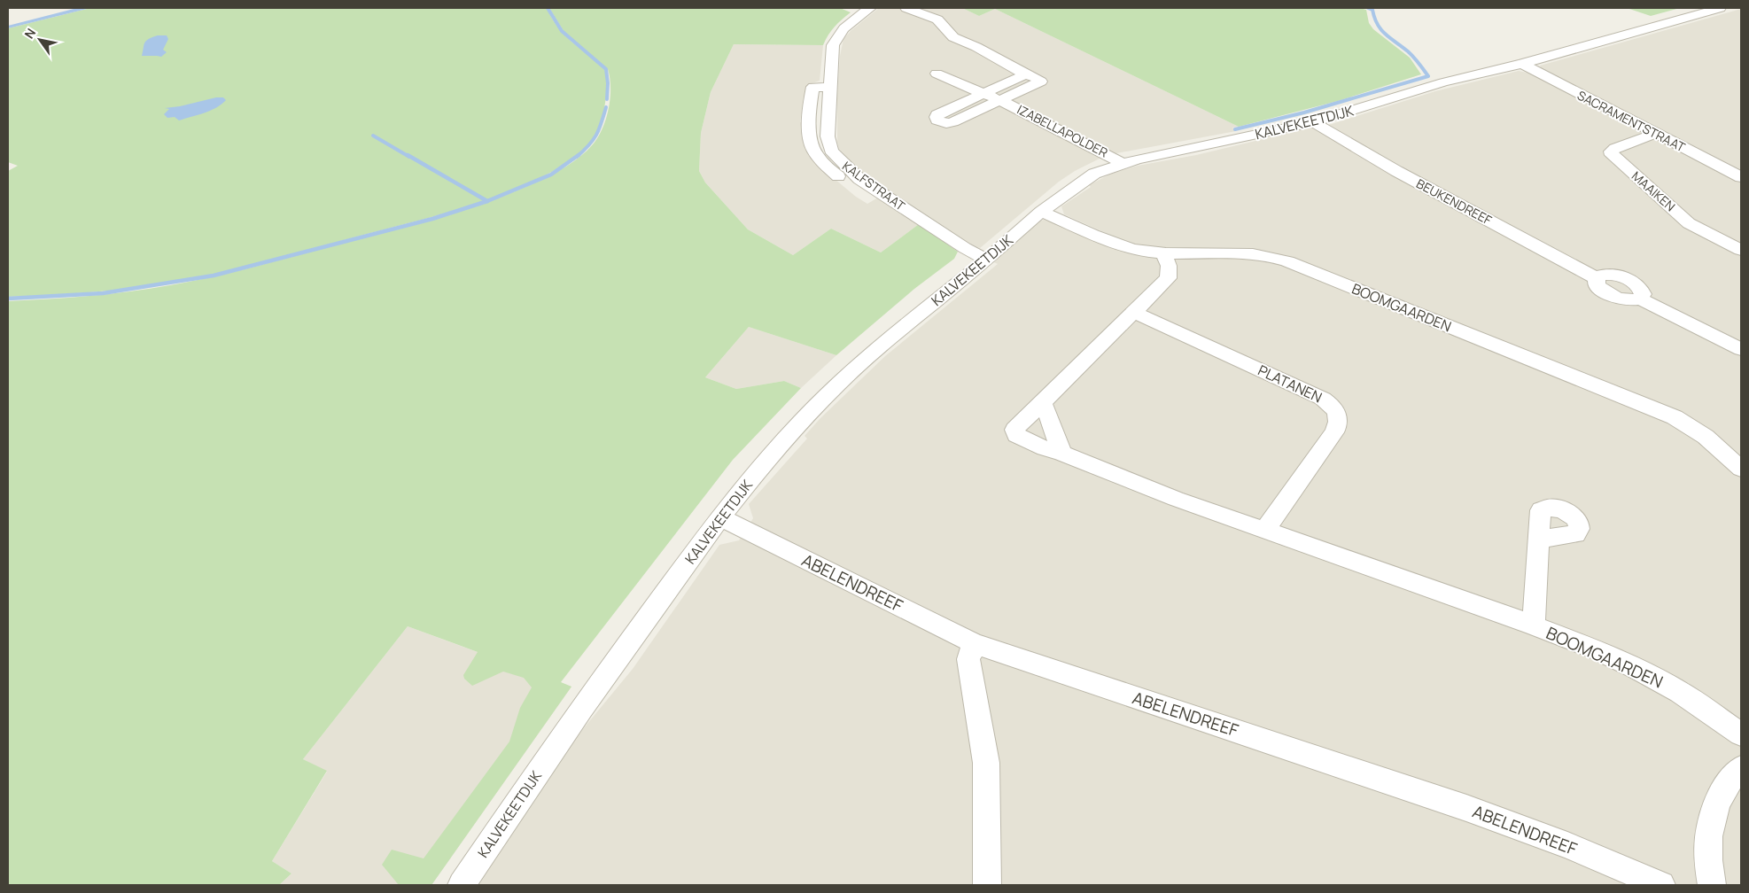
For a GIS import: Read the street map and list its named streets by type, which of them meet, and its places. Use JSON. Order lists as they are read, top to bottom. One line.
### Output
{"streets":{"street":["SACRAMENTSTRAAT","KALVEKEETDIJK","IZABELLAPOLDER","KALFSTRAAT","MAAIKEN","BEUKENDREEF","BOOMGAARDEN","PLATANEN","ABELENDREEF"]},"crossings":[["SACRAMENTSTRAAT","KALVEKEETDIJK"],["SACRAMENTSTRAAT","MAAIKEN"],["KALVEKEETDIJK","IZABELLAPOLDER"],["KALVEKEETDIJK","KALFSTRAAT"],["KALVEKEETDIJK","BEUKENDREEF"],["KALVEKEETDIJK","BOOMGAARDEN"],["KALVEKEETDIJK","ABELENDREEF"],["BOOMGAARDEN","PLATANEN"]],"north":"top left"}
